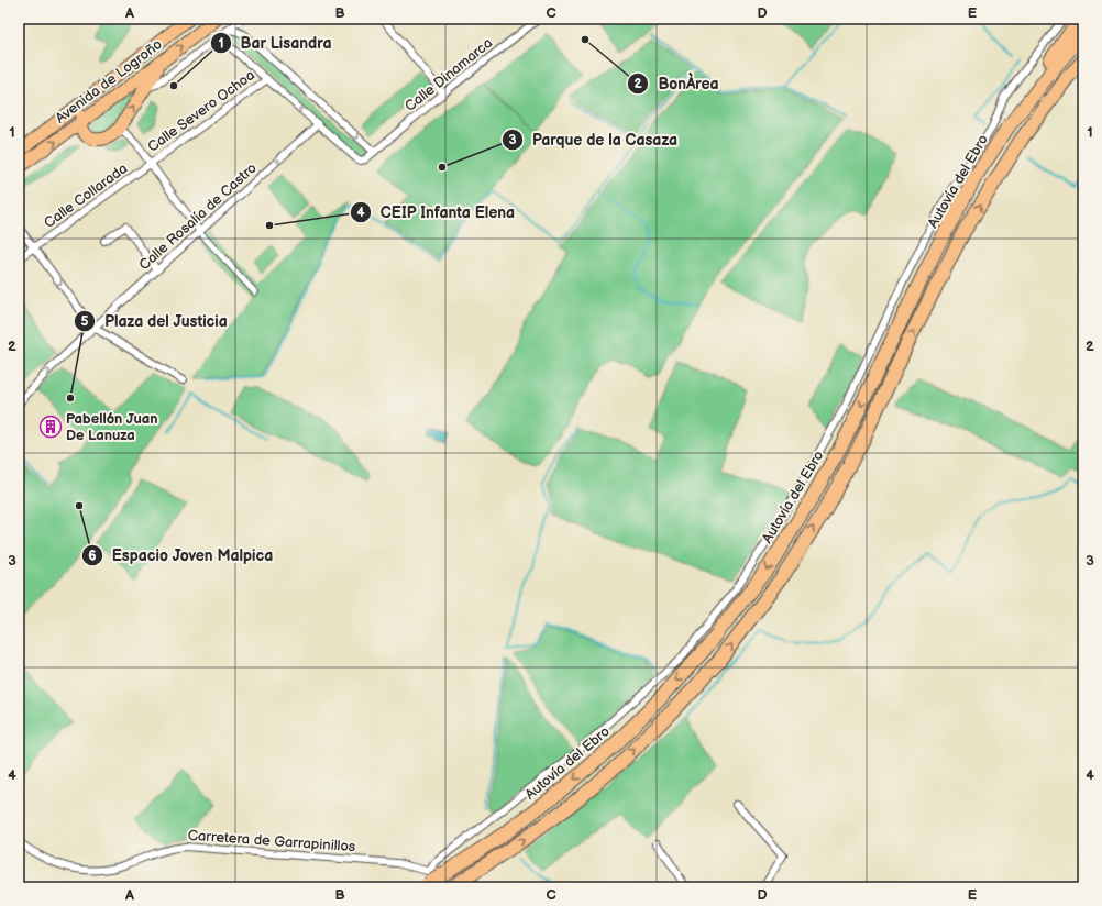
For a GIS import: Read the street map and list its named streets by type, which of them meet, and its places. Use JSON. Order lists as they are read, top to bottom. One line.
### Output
{"streets":{"highway":["Avenida de Logroño","Autovía del Ebro"],"street":["Calle Dinamarca","Calle Severo Ochoa","Calle Collarada","Calle Rosalía de Castro","Carretera de Garrapinillos"]},"crossings":[["Calle Severo Ochoa","Calle Collarada"],["Autovía del Ebro","Carretera de Garrapinillos"]],"one_way":["Calle Rosalía de Castro"],"places":{"other":["BonÀrea","Bar Lisandra","Parque de la Casaza","CEIP Infanta Elena","Plaza del Justicia","Espacio Joven Malpica"],"building":["Pabellón Juan De Lanuza"]},"grid":{"columns":["A","B","C","D","E"],"rows":["1","2","3","4"]}}
